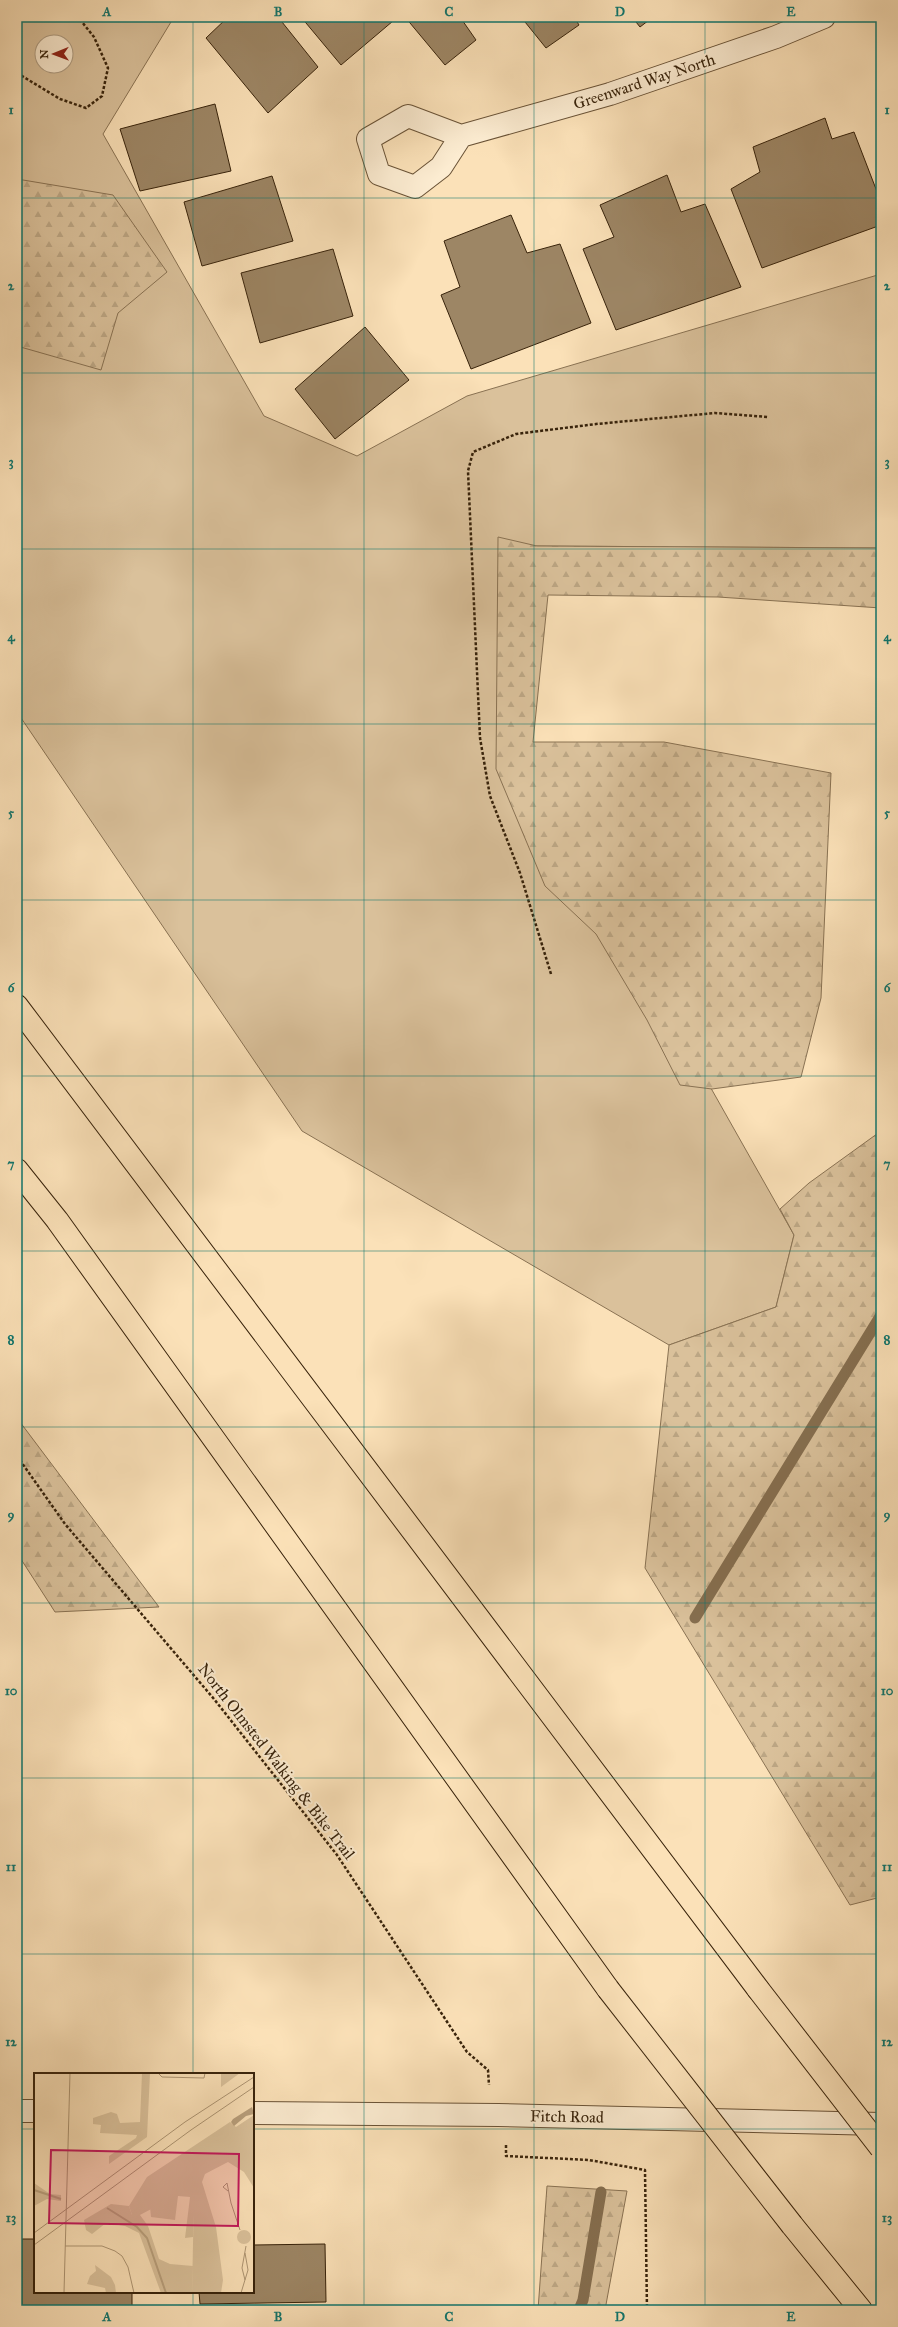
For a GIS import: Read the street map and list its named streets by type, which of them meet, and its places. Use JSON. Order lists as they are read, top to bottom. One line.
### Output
{"streets":{"street":["Greenward Way North","Fitch Road"],"path":["North Olmsted Walking & Bike Trail"]},"north":"left","grid":{"columns":["A","B","C","D","E"],"rows":["1","2","3","4","5","6","7","8","9","10","11","12","13"]}}
